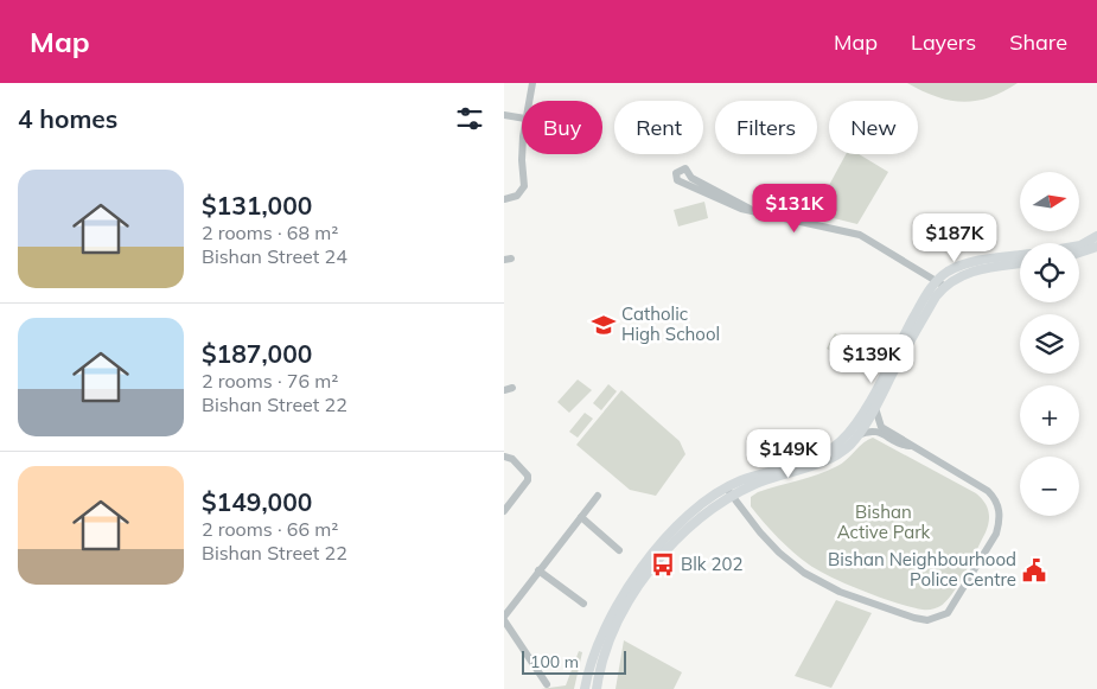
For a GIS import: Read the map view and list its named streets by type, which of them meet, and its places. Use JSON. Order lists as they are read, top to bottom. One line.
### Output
{"parks":["Bishan Active Park"],"places":{"school or university":["Catholic High School"],"bus stop":["Blk 202"],"public building":["Bishan Neighbourhood Police Centre"]},"scale_bar":"100 m","north":"right","page":{"header":"Map","nav":["Map","Layers","Share"],"heading":"4 homes","chip":["Buy","Rent","Filters","New"],"list":[{"name":"$131,000","note":"2 rooms · 68 m² · Bishan Street 24"},{"name":"$187,000","note":"2 rooms · 76 m² · Bishan Street 22"},{"name":"$149,000","note":"2 rooms · 66 m² · Bishan Street 22"}],"map_buttons":["+","−"],"price":["$131K","$187K","$139K","$149K"],"scale":"100 m"}}
